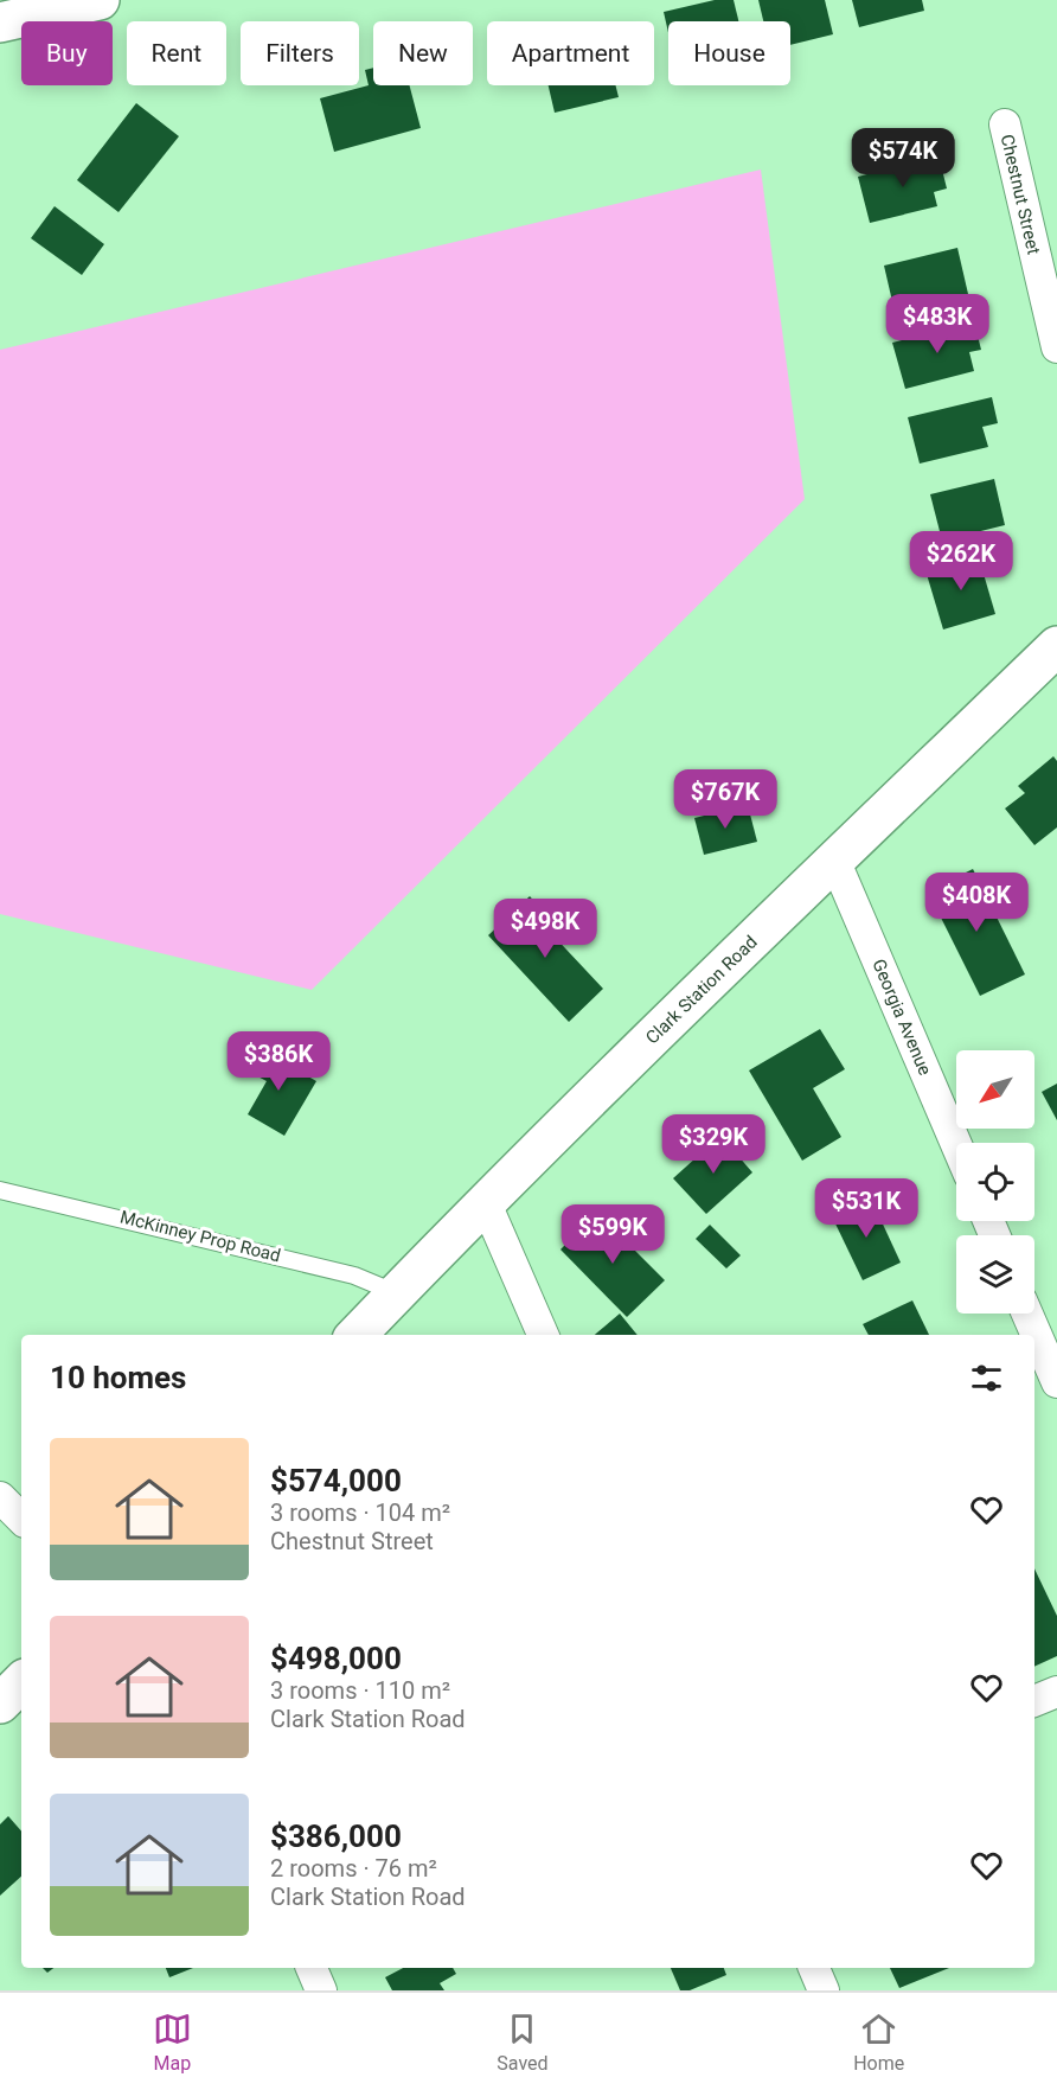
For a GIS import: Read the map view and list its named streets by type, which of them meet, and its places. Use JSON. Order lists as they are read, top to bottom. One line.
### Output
{"streets":{"street":["Chestnut Street","Clark Station Road","Georgia Avenue"],"lane":["McKinney Prop Road"]},"crossings":[["Clark Station Road","Georgia Avenue"],["Clark Station Road","McKinney Prop Road"]],"north":"bottom left","page":{"chip":["Buy","Rent","Filters","New","Apartment","House"],"price":["$574K","$483K","$262K","$767K","$408K","$498K","$386K","$329K","$531K","$599K"],"heading":"10 homes","list":[{"name":"$574,000","note":"3 rooms · 104 m² · Chestnut Street"},{"name":"$498,000","note":"3 rooms · 110 m² · Clark Station Road"},{"name":"$386,000","note":"2 rooms · 76 m² · Clark Station Road"}],"tabs":["Map","Saved","Home"]}}
